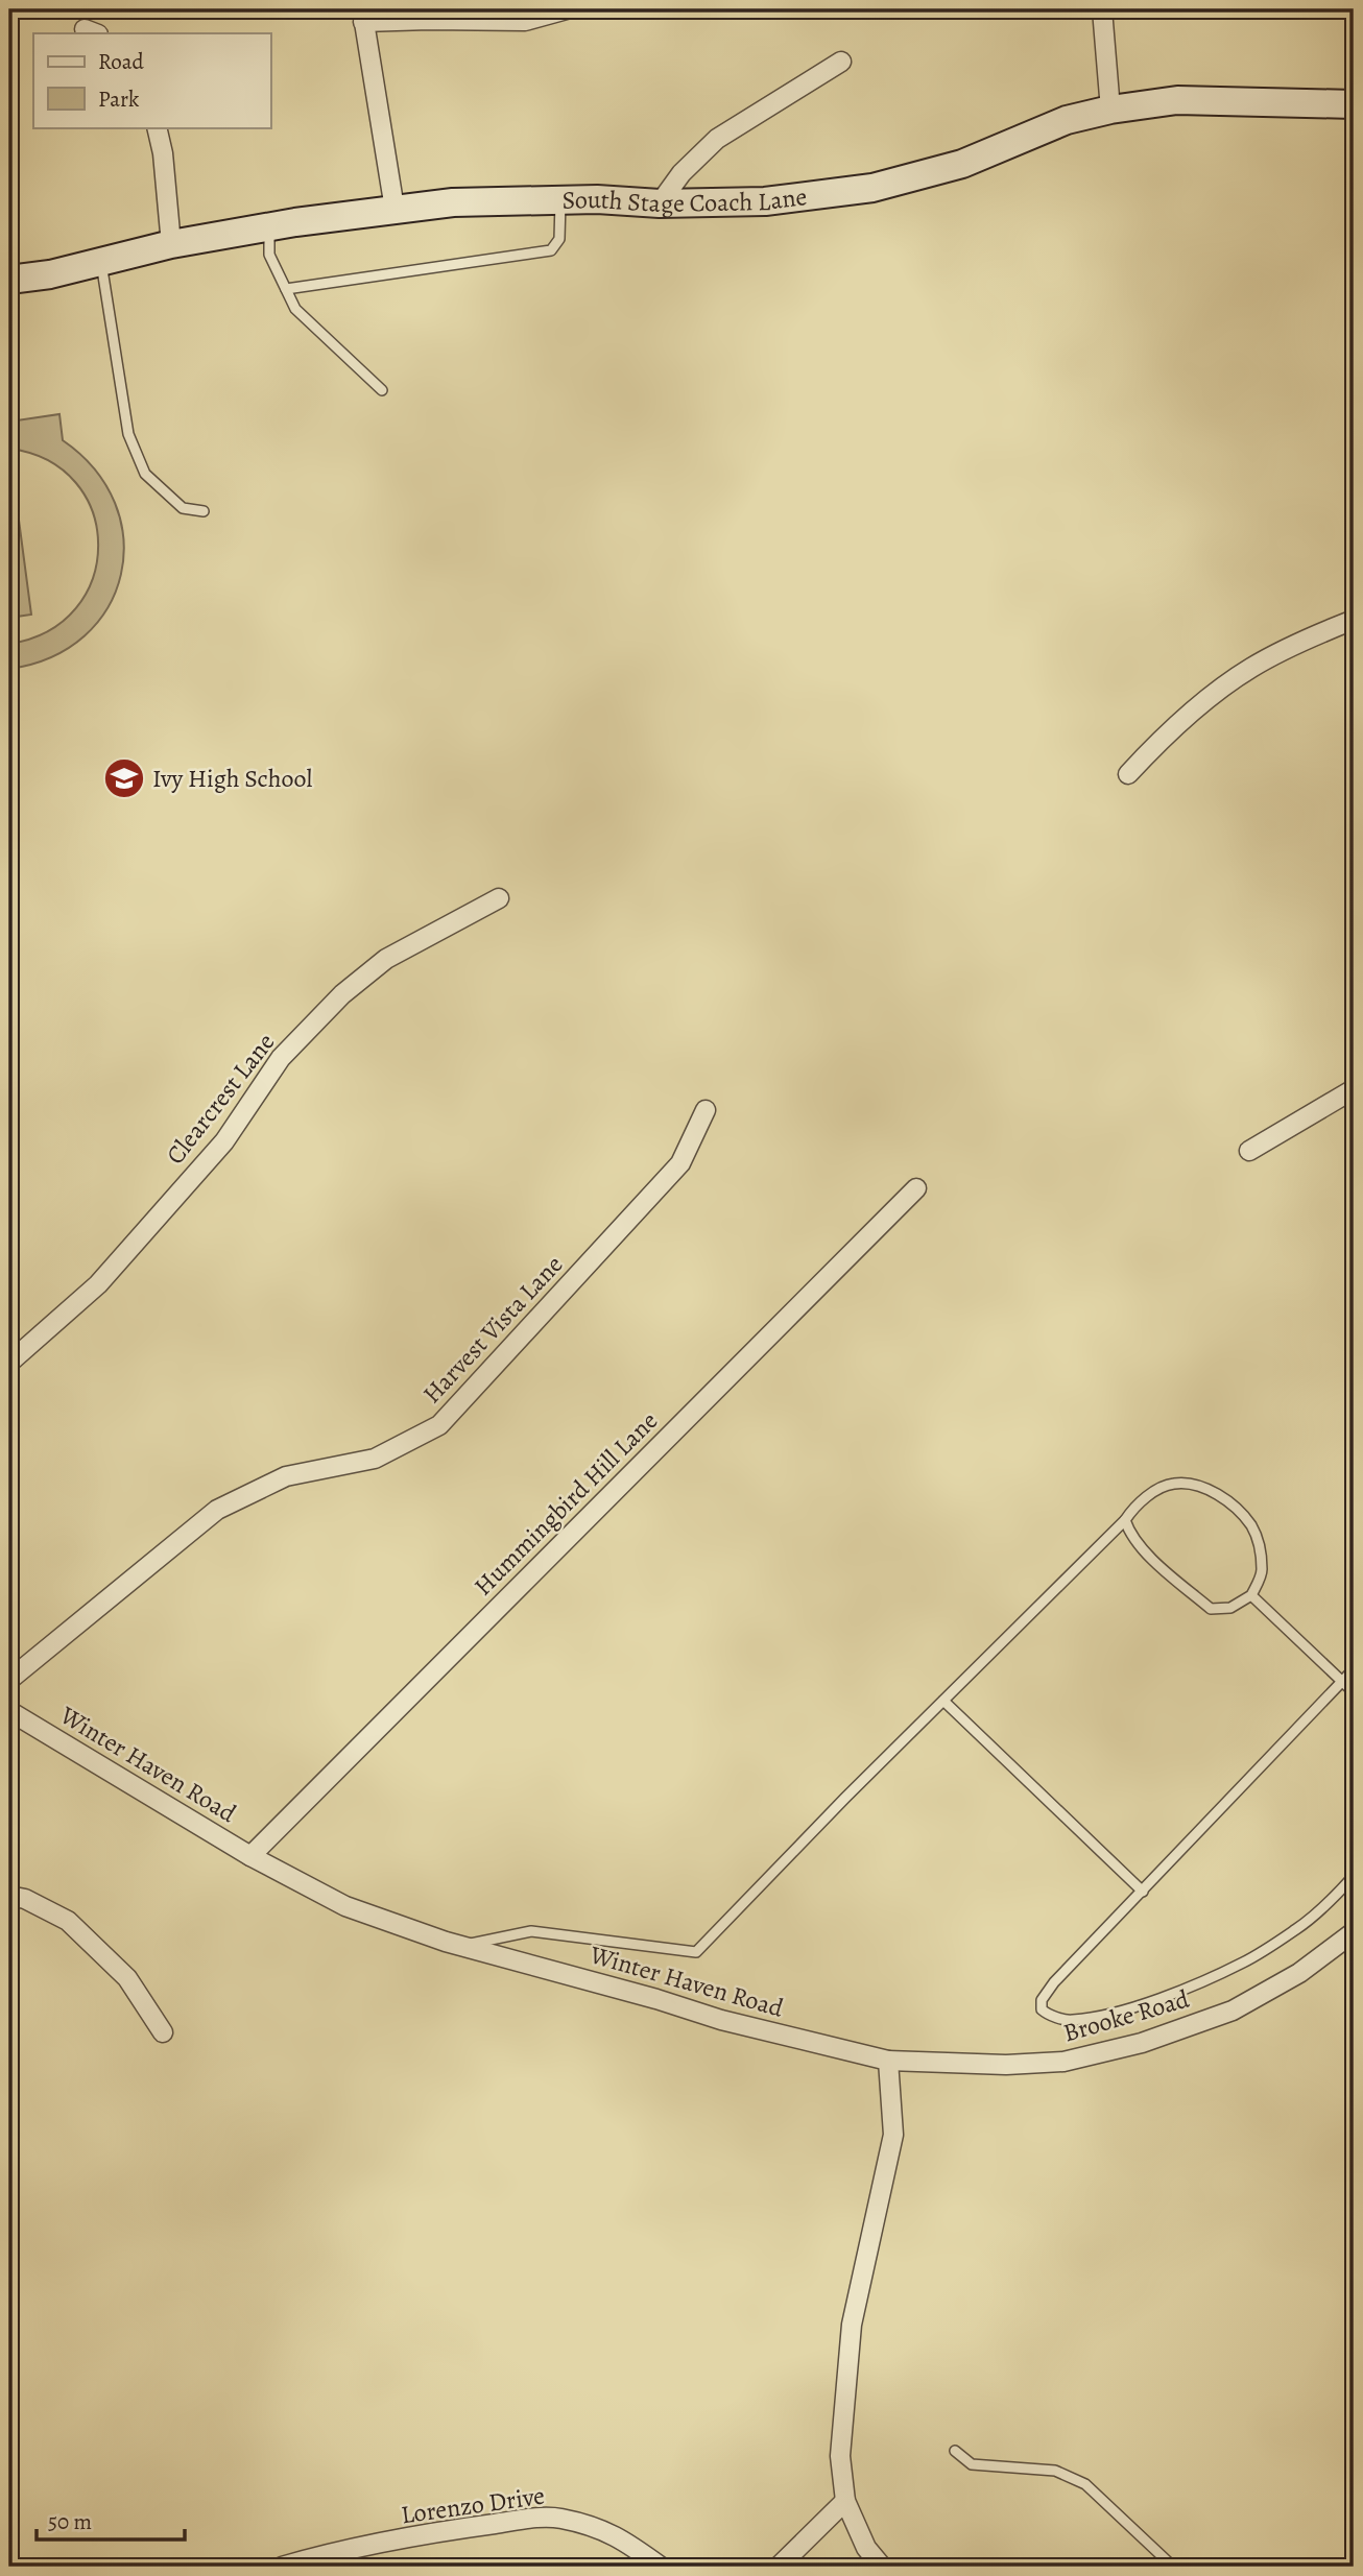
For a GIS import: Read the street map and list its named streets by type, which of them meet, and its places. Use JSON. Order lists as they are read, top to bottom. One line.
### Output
{"streets":{"main road":["South Stage Coach Lane"],"street":["Clearcrest Lane","Harvest Vista Lane","Hummingbird Hill Lane","Winter Haven Road","Brooke Road","Lorenzo Drive"]},"crossings":[["Hummingbird Hill Lane","Winter Haven Road"],["Winter Haven Road","Brooke Road"]],"places":{"school or university":["Ivy High School"]},"legend":["Road","Park"],"scale_bar":"50 m"}
